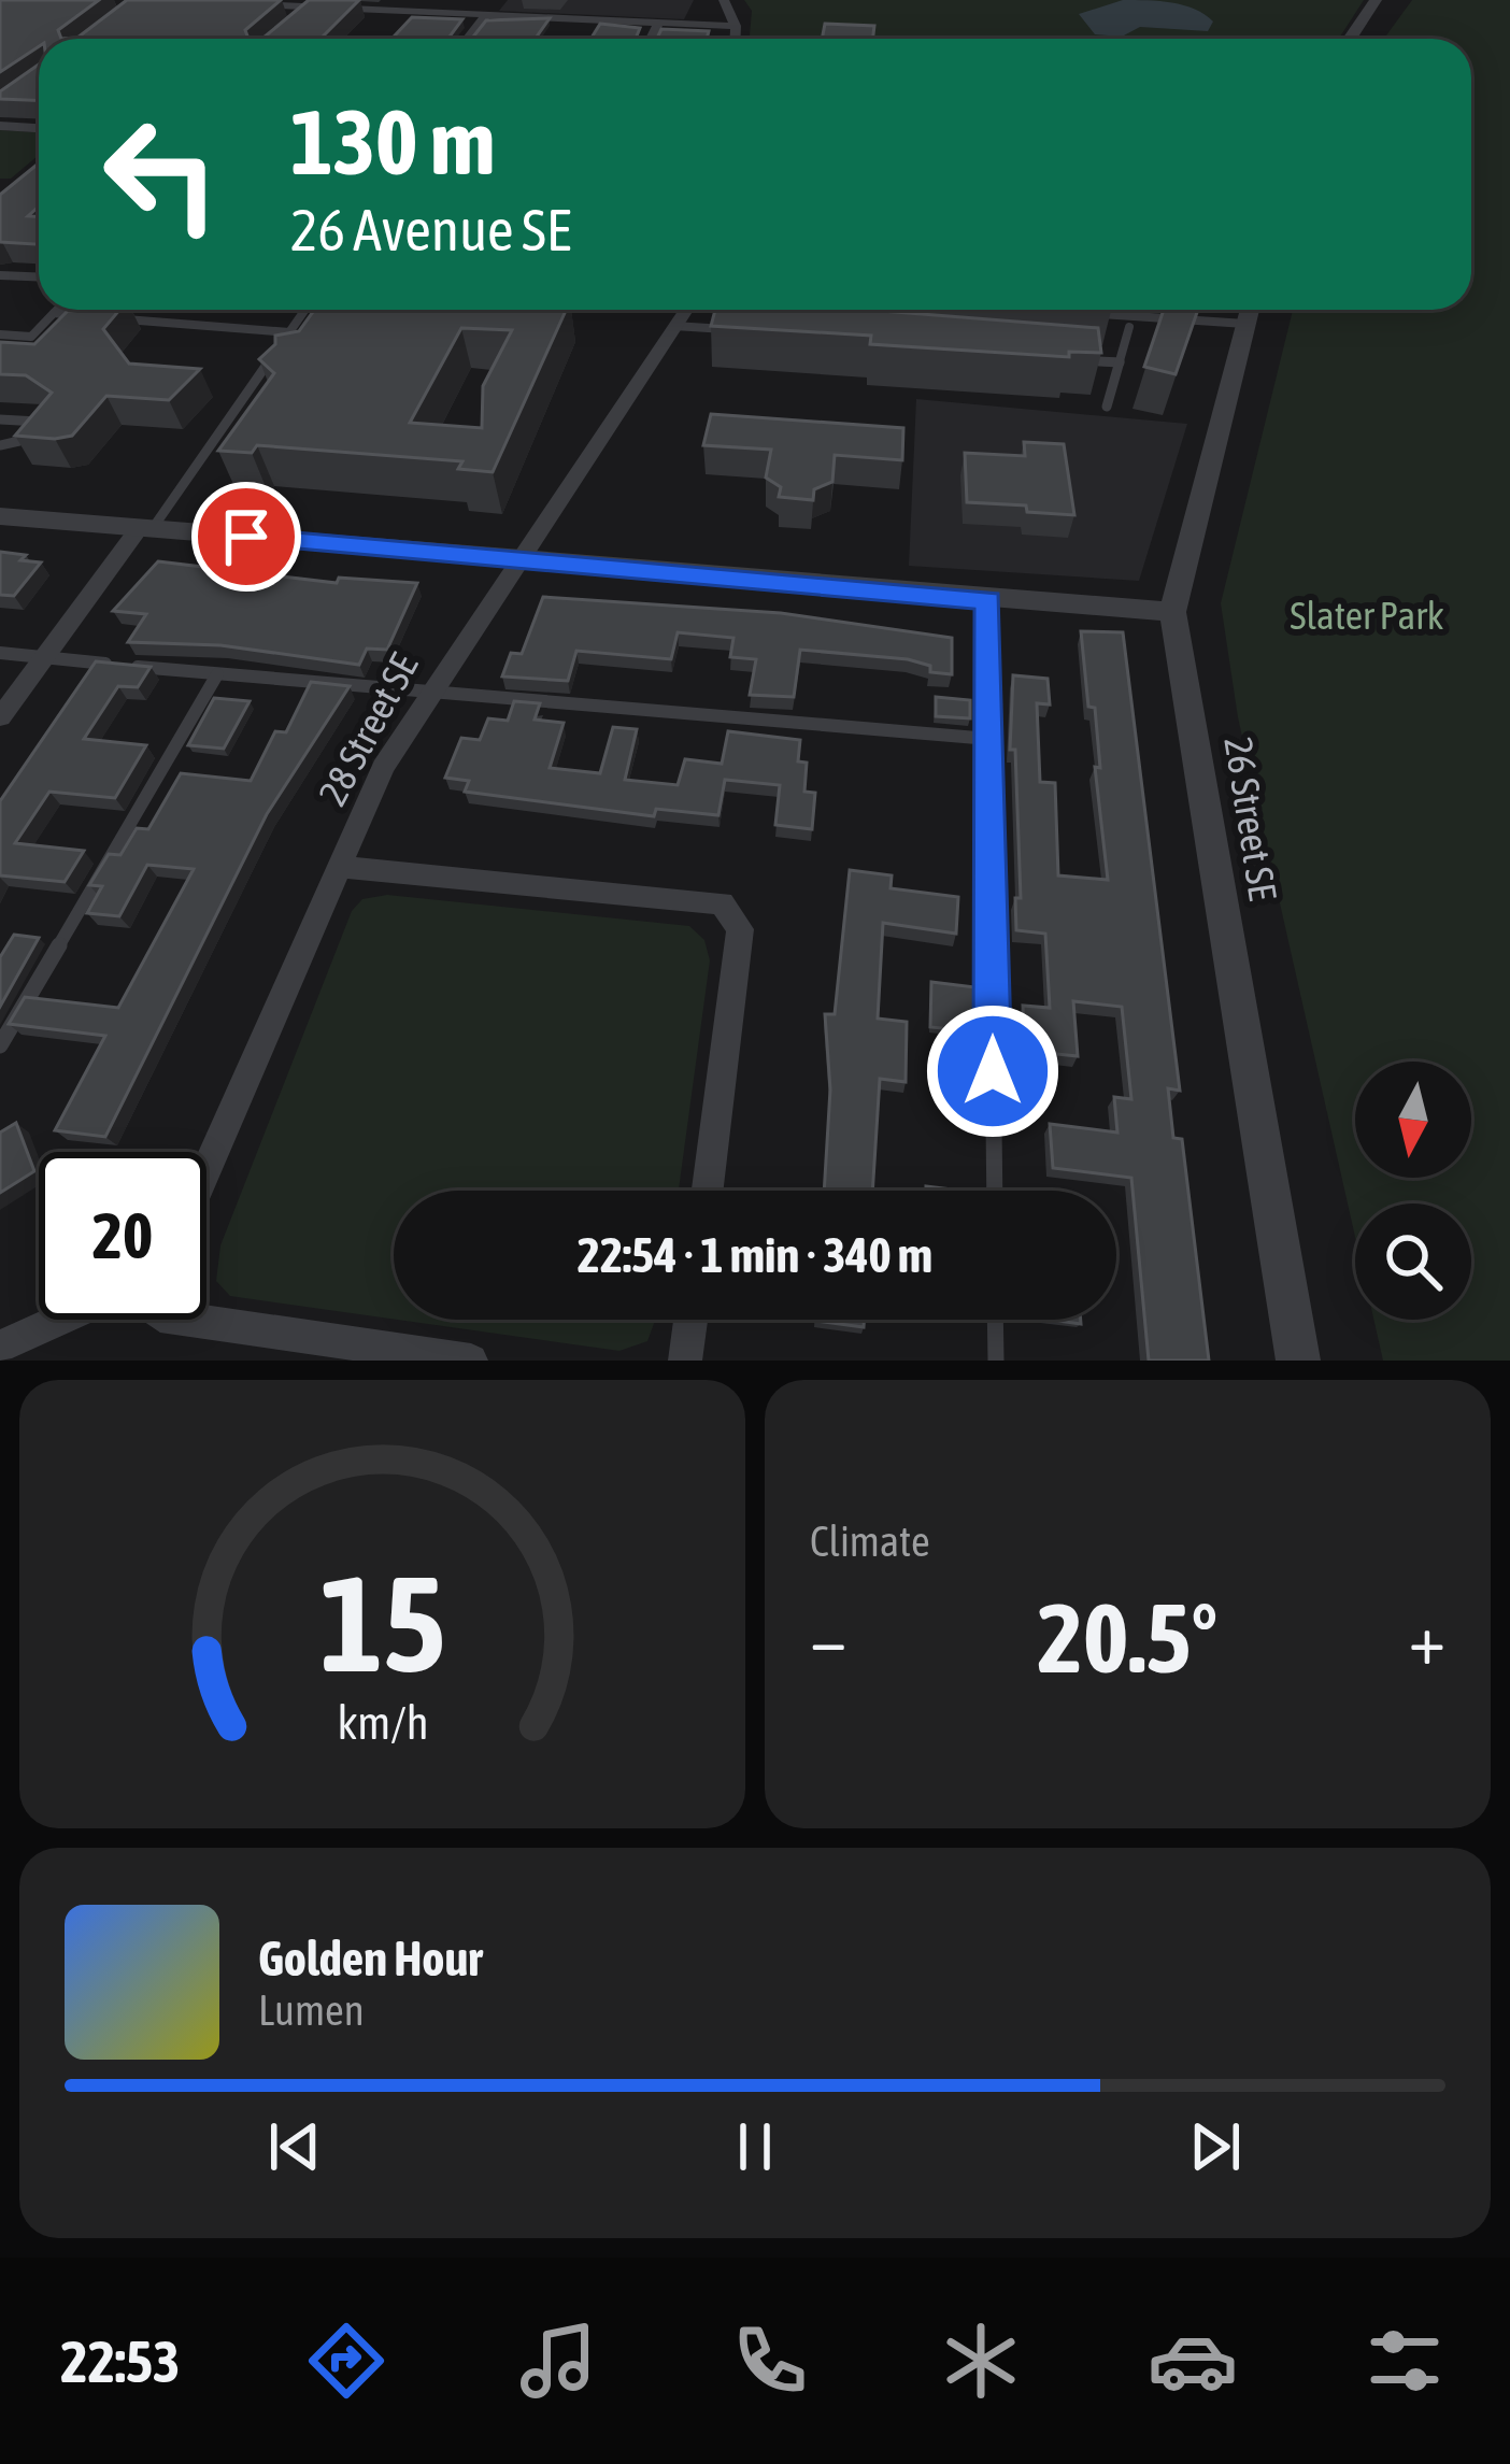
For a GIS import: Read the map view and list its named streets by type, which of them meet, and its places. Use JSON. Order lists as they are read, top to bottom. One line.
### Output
{"streets":{"street":["28 Street SE","26 Street SE"]},"parks":["Slater Park"],"north":"bottom","page":{"turn":["130 m","26 Avenue SE"],"limit":"20","trip":"22:54 · 1 min · 340 m","tile":"Climate","heat":["−","20.5°","+"],"song":["Golden Hour","Lumen"],"tabs":"22:53","gauge":["15","km/h"]}}
